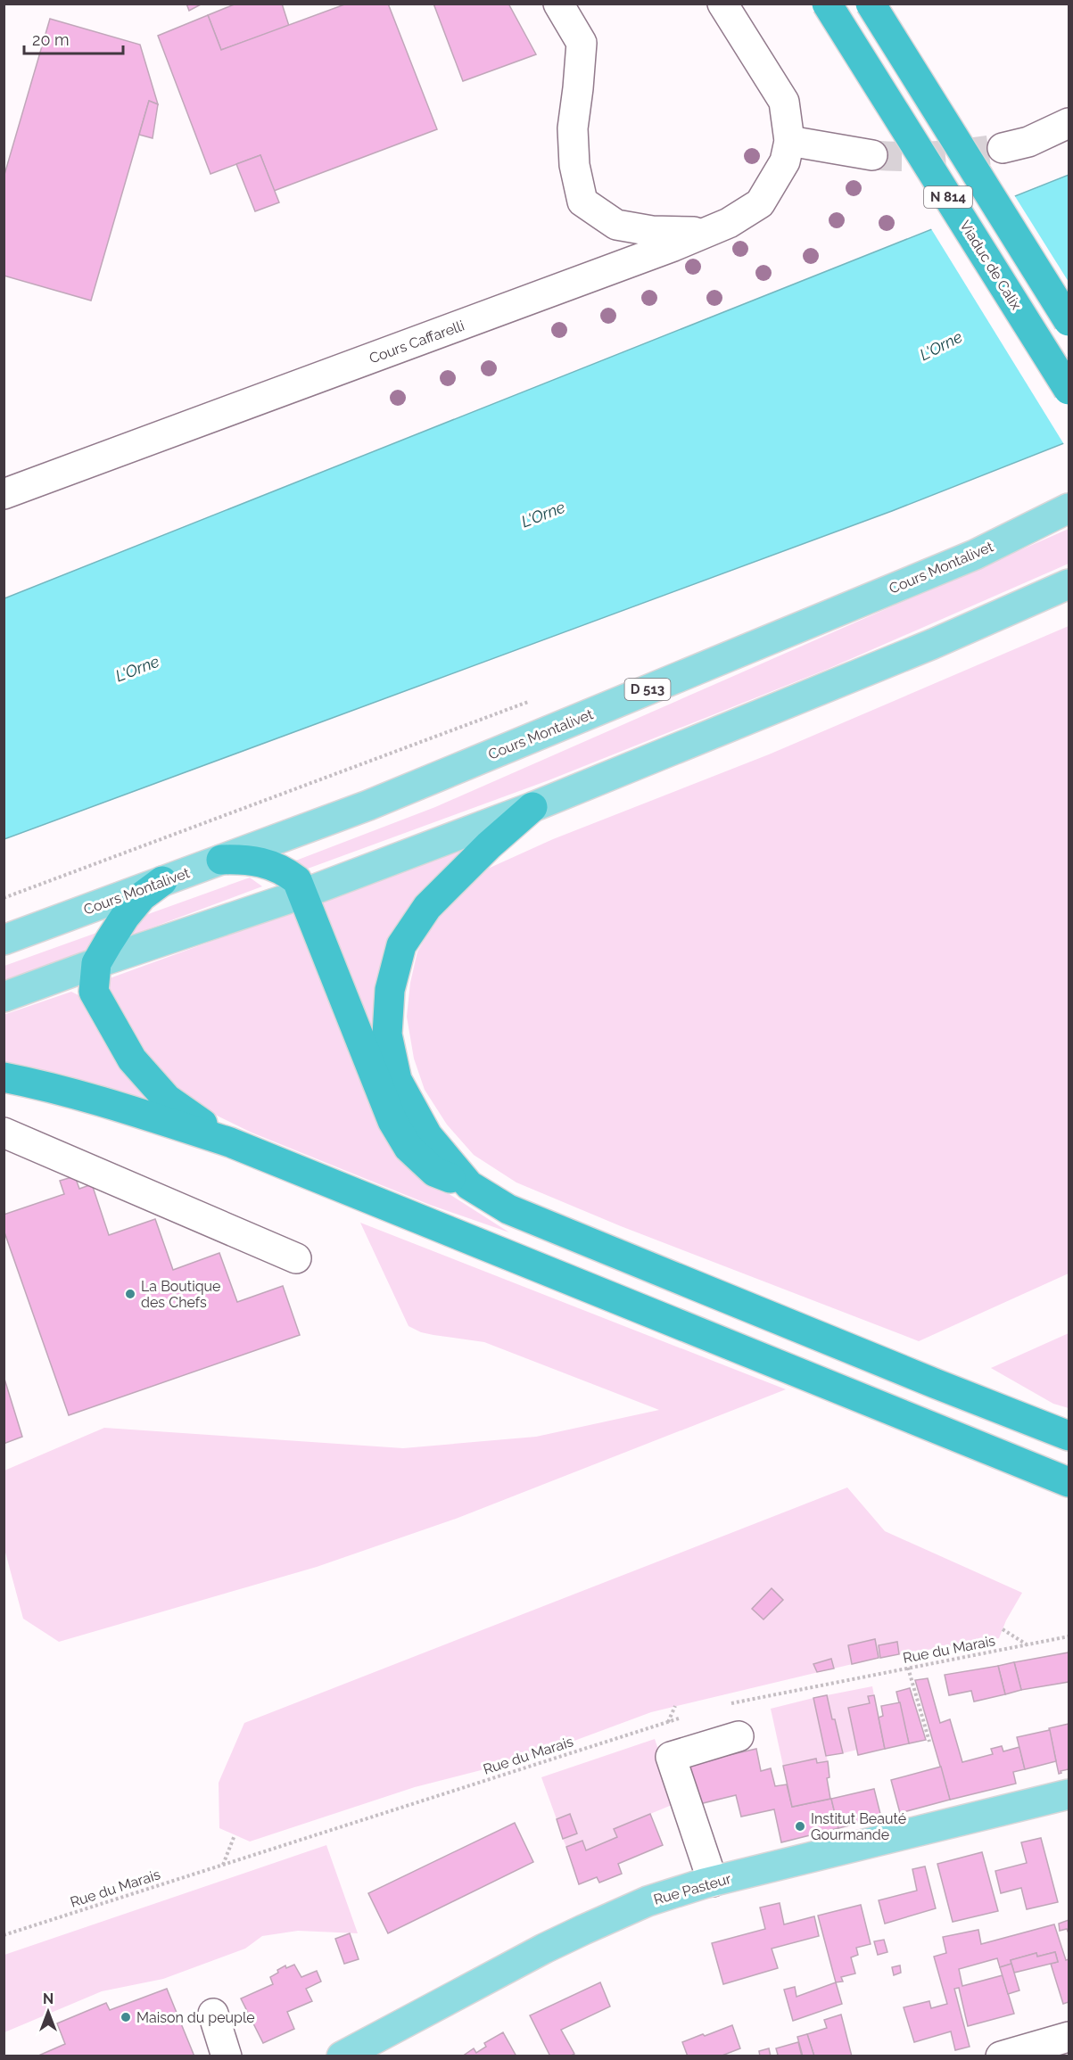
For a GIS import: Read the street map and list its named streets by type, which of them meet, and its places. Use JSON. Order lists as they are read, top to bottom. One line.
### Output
{"streets":{"highway":["N 814","Viaduc de Calix"],"main road":["Cours Montalivet","D 513","Rue Pasteur"],"street":["Cours Caffarelli"],"path":["Rue du Marais"]},"water":["L'Orne"],"places":["La Boutique des Chefs","Institut Beauté Gourmande","Maison du peuple"],"scale_bar":"20 m","north":"top"}
